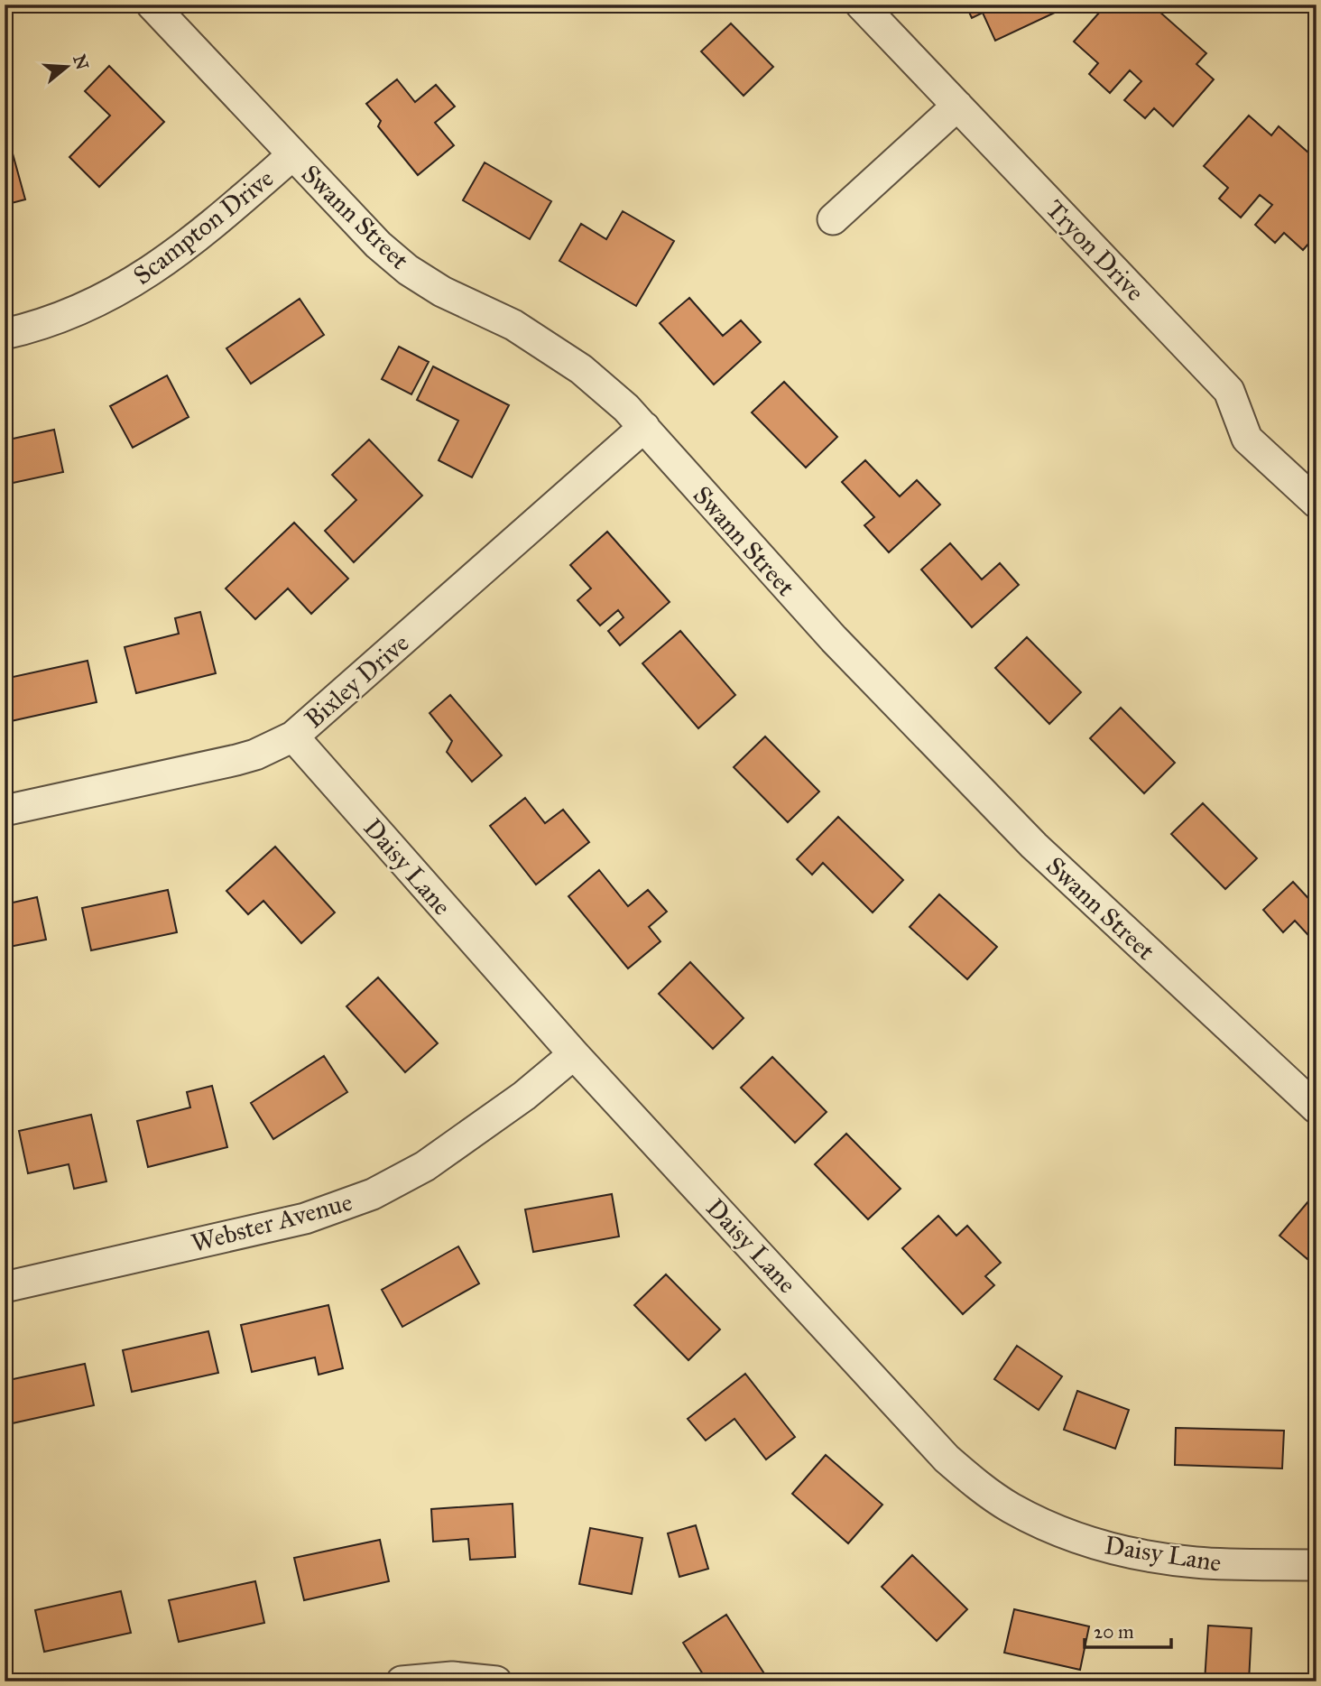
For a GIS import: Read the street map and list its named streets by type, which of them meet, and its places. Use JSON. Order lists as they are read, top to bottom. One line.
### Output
{"streets":{"street":["Swann Street","Scampton Drive","Tryon Drive","Bixley Drive","Daisy Lane","Webster Avenue"]},"crossings":[["Swann Street","Scampton Drive"],["Swann Street","Bixley Drive"],["Bixley Drive","Daisy Lane"],["Daisy Lane","Webster Avenue"]],"scale_bar":"20 m","north":"right"}
